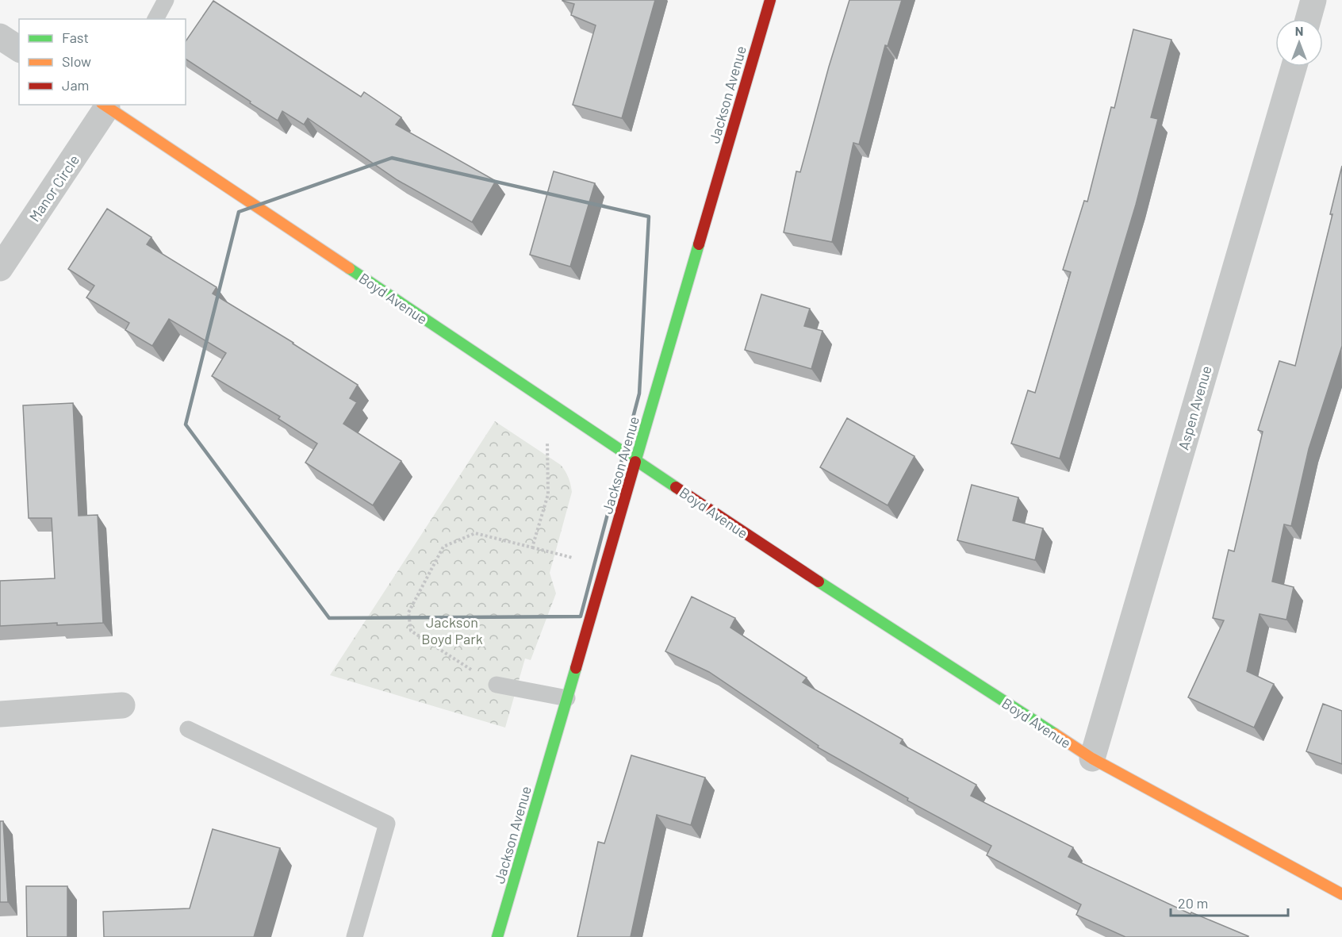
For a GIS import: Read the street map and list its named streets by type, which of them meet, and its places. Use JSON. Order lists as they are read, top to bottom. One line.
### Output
{"streets":{"street":["Jackson Avenue","Manor Circle","Boyd Avenue","Aspen Avenue"]},"crossings":[["Jackson Avenue","Boyd Avenue"],["Manor Circle","Boyd Avenue"],["Boyd Avenue","Aspen Avenue"]],"parks":["Jackson Boyd Park"],"legend":["Fast","Slow","Jam"],"scale_bar":"20 m","north":"top"}
